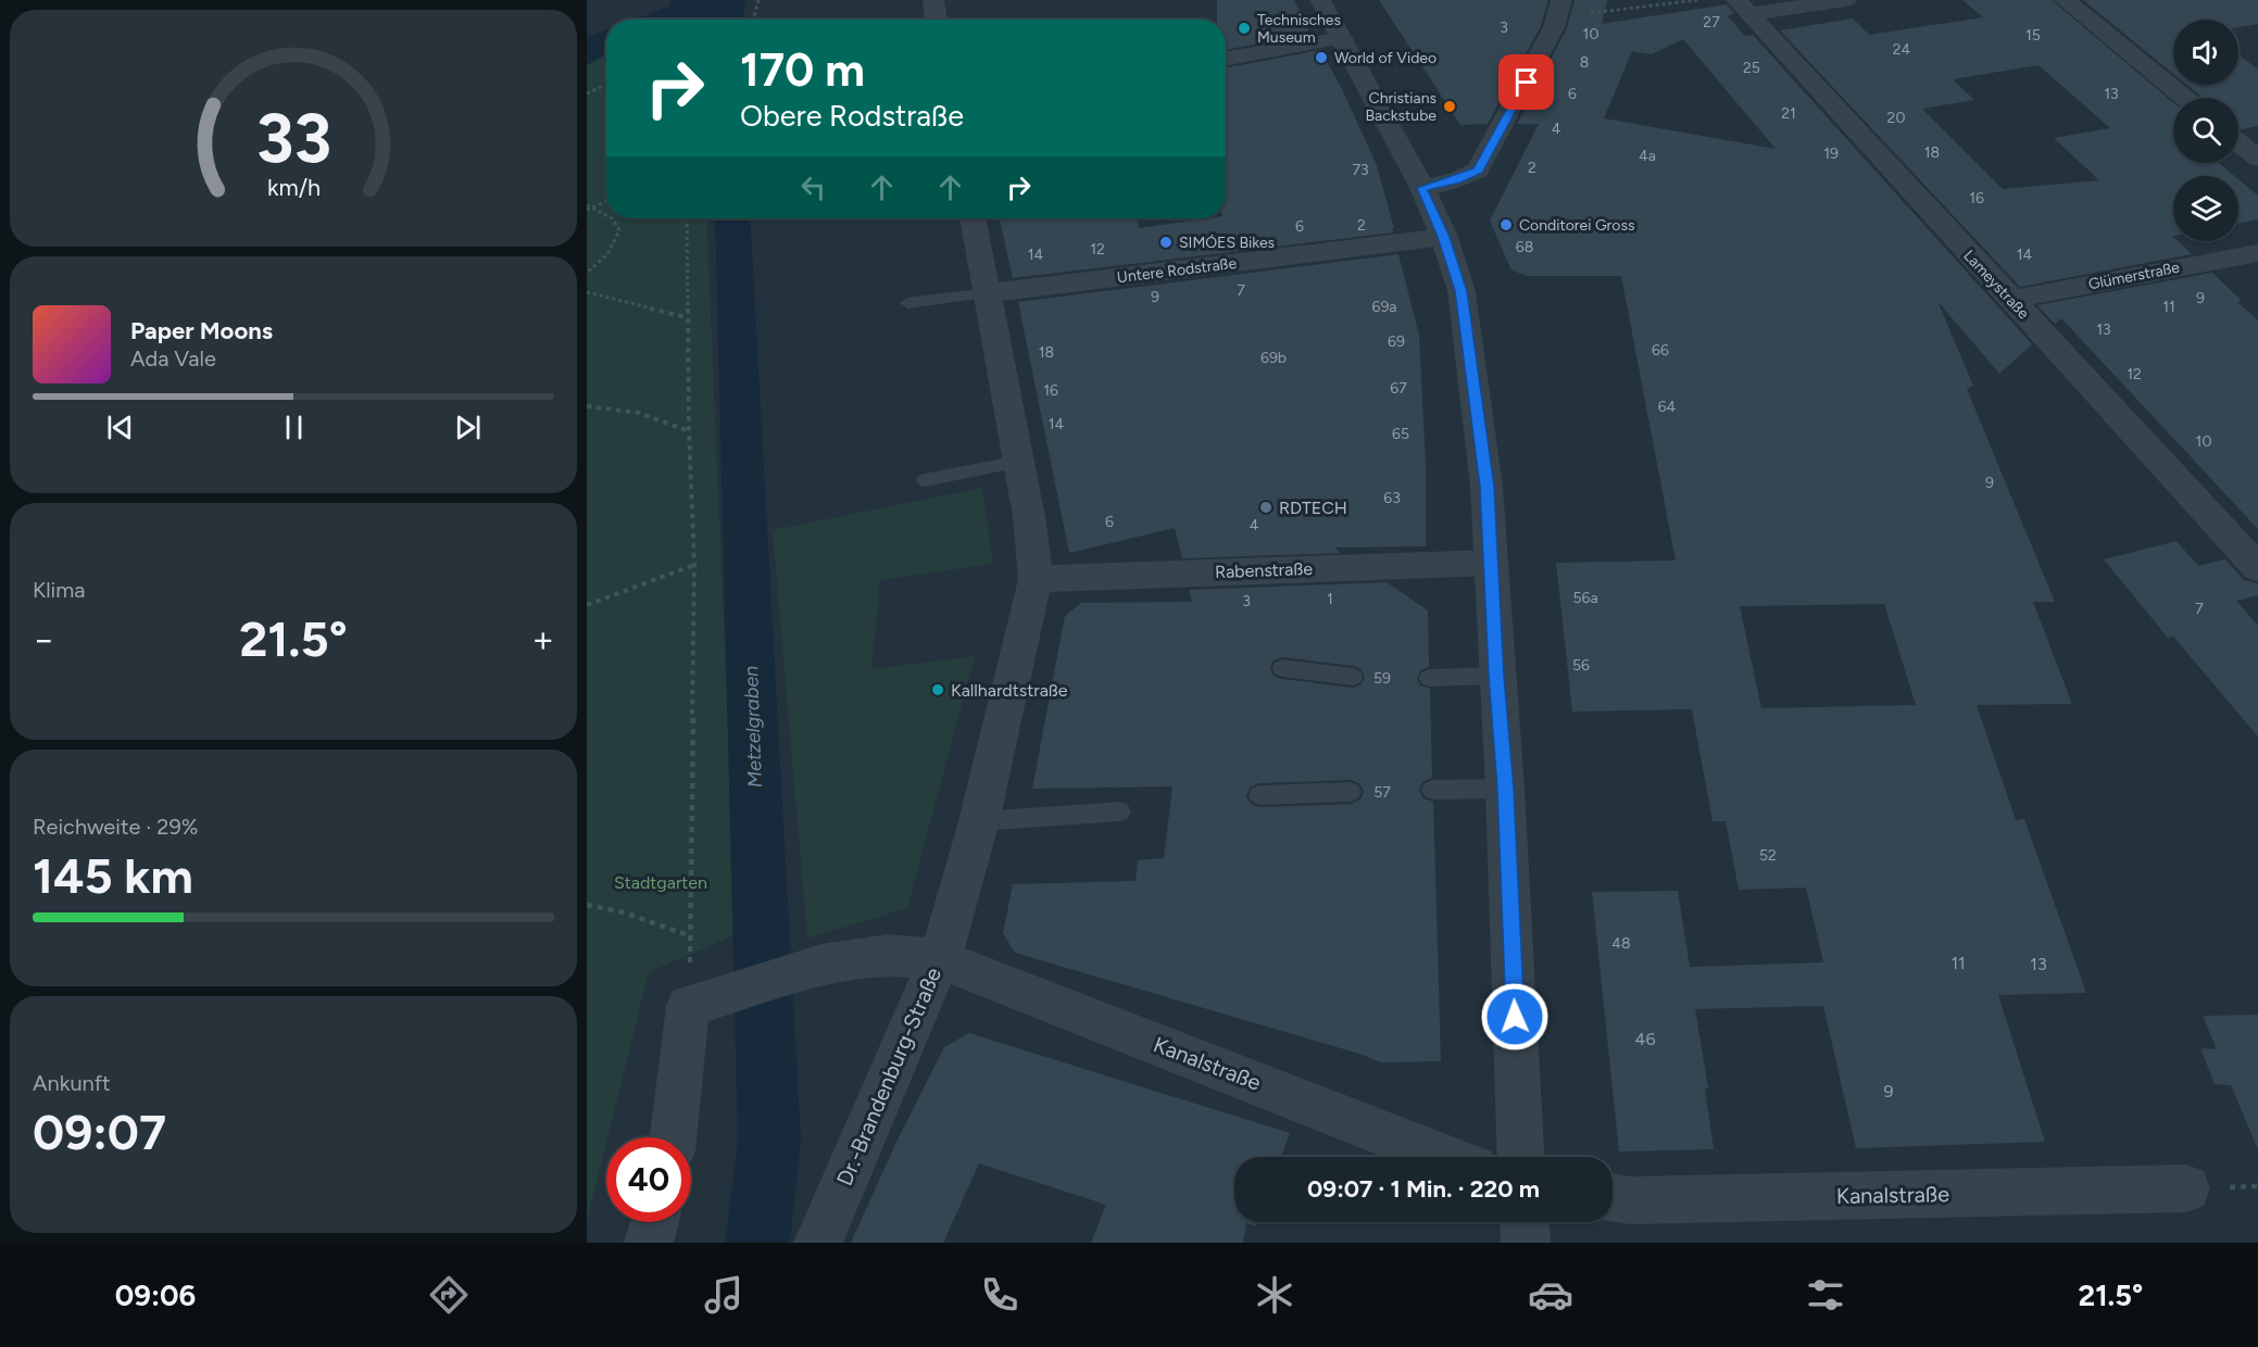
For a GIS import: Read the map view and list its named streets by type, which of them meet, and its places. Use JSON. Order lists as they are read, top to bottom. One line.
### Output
{"streets":{"street":["Untere Rodstraße","Glümerstraße","Lameystraße","Rabenstraße","Kanalstraße","Dr.-Brandenburg-Straße"]},"crossings":[["Glümerstraße","Lameystraße"],["Kanalstraße","Dr.-Brandenburg-Straße"]],"water":["Metzelgraben"],"parks":["Stadtgarten"],"places":["Technisches Museum","World of Video","Christians Backstube","Conditorei Gross","SIMÓES Bikes","RDTECH","Kallhardtstraße"],"house_numbers":["27","3","10","15","24","8","25","6","13","21","20","4","18","19","4a","2","73","16","2","6","68","12","14","14","7","9","9","69a","11","13","69","66","18","69b","12","67","16","64","14","65","10","9","63","6","4","56a","1","3","7","56","59","57","52","48","11","13","46","9"],"page":{"turn":["170 m","Obere Rodstraße"],"song":["Paper Moons","Ada Vale"],"tile":["Klima",["Reichweite · 29%","145 km"],["Ankunft","09:07"]],"heat":["−","21.5°","+"],"limit":"40","trip":"09:07 · 1 Min. · 220 m","tabs":["09:06","21.5°"],"gauge":["33","km/h"]}}
